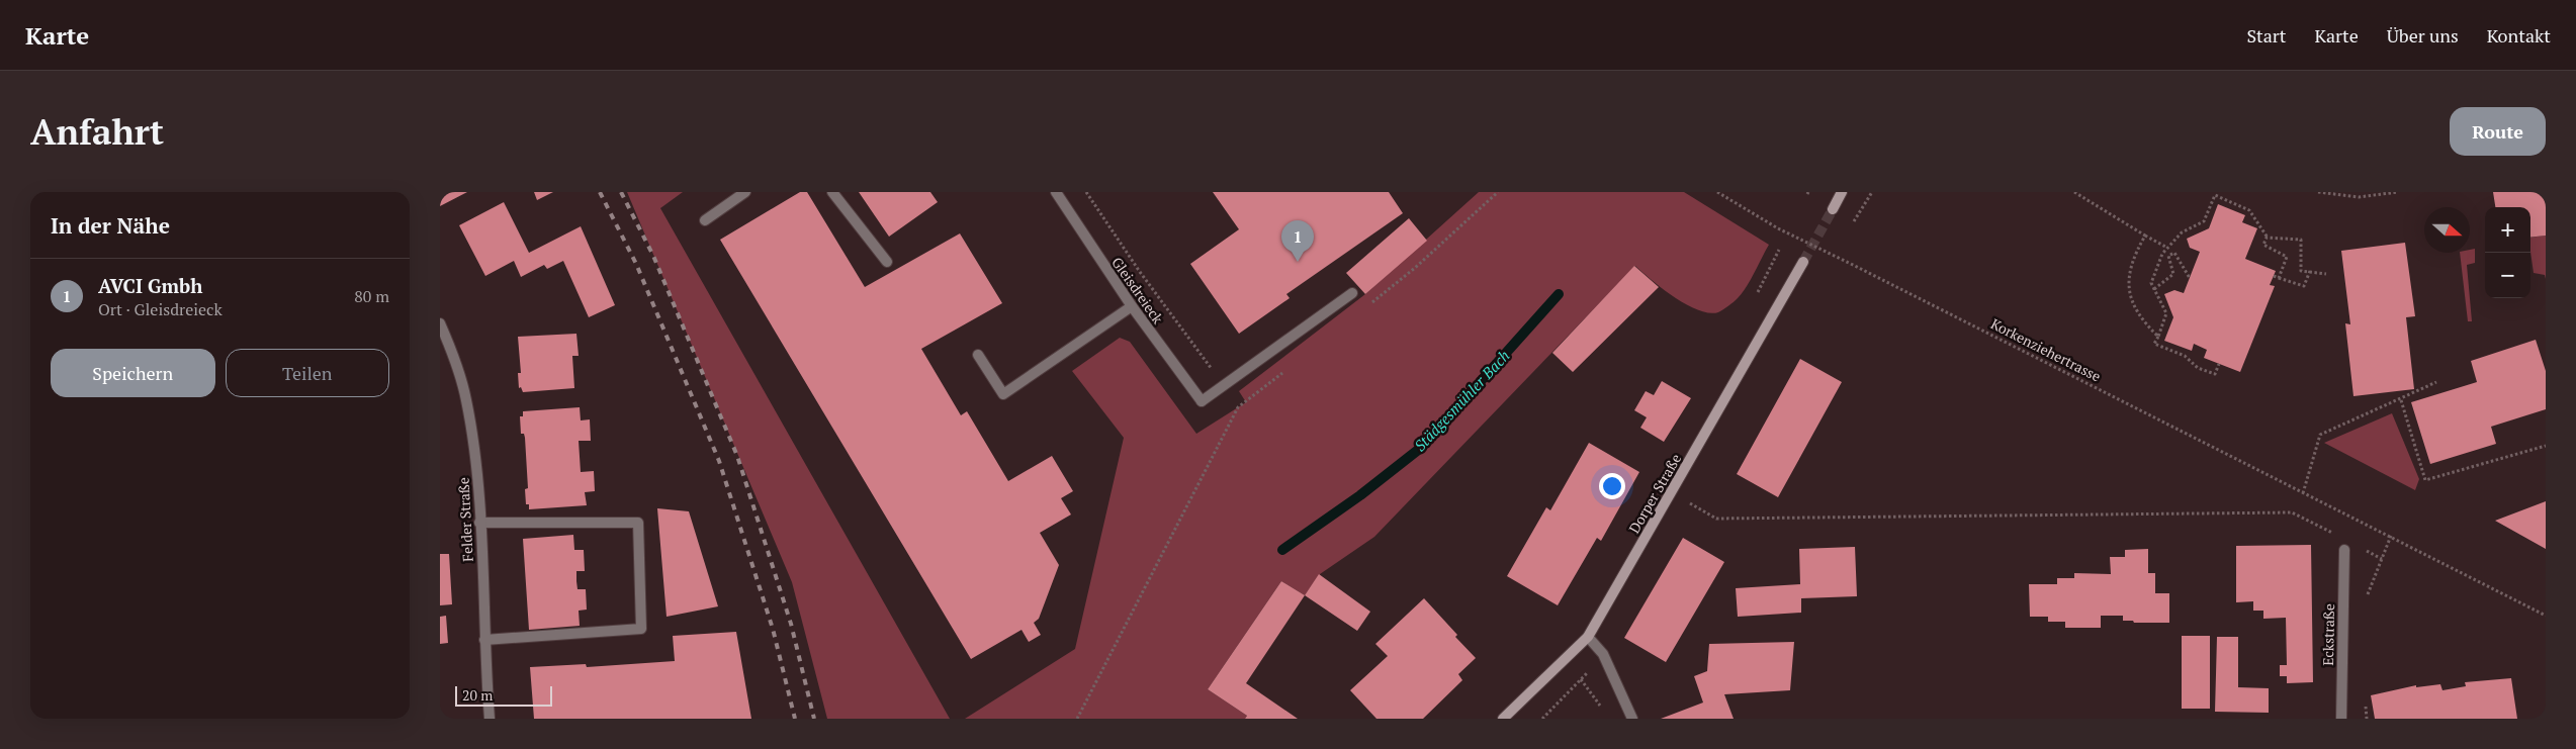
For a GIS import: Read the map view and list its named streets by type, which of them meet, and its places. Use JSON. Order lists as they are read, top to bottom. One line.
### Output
{"streets":{"street":["Gleisdreieck","Dorper Straße","Felder Straße","Eckstraße"],"path":["Korkenziehertrasse"]},"water":["Städgesmühler Bach"],"scale_bar":"20 m","north":"right","page":{"header":"Karte","nav":["Start","Karte","Über uns","Kontakt"],"buttons":["Route",["Speichern","Teilen"]],"title":"Anfahrt","heading":"In der Nähe","map_buttons":["+","−"],"pins":"1","list":[{"mark":"1","name":"AVCI Gmbh","note":"Ort · Gleisdreieck","value":"80 m"}],"scale":"20 m"}}
